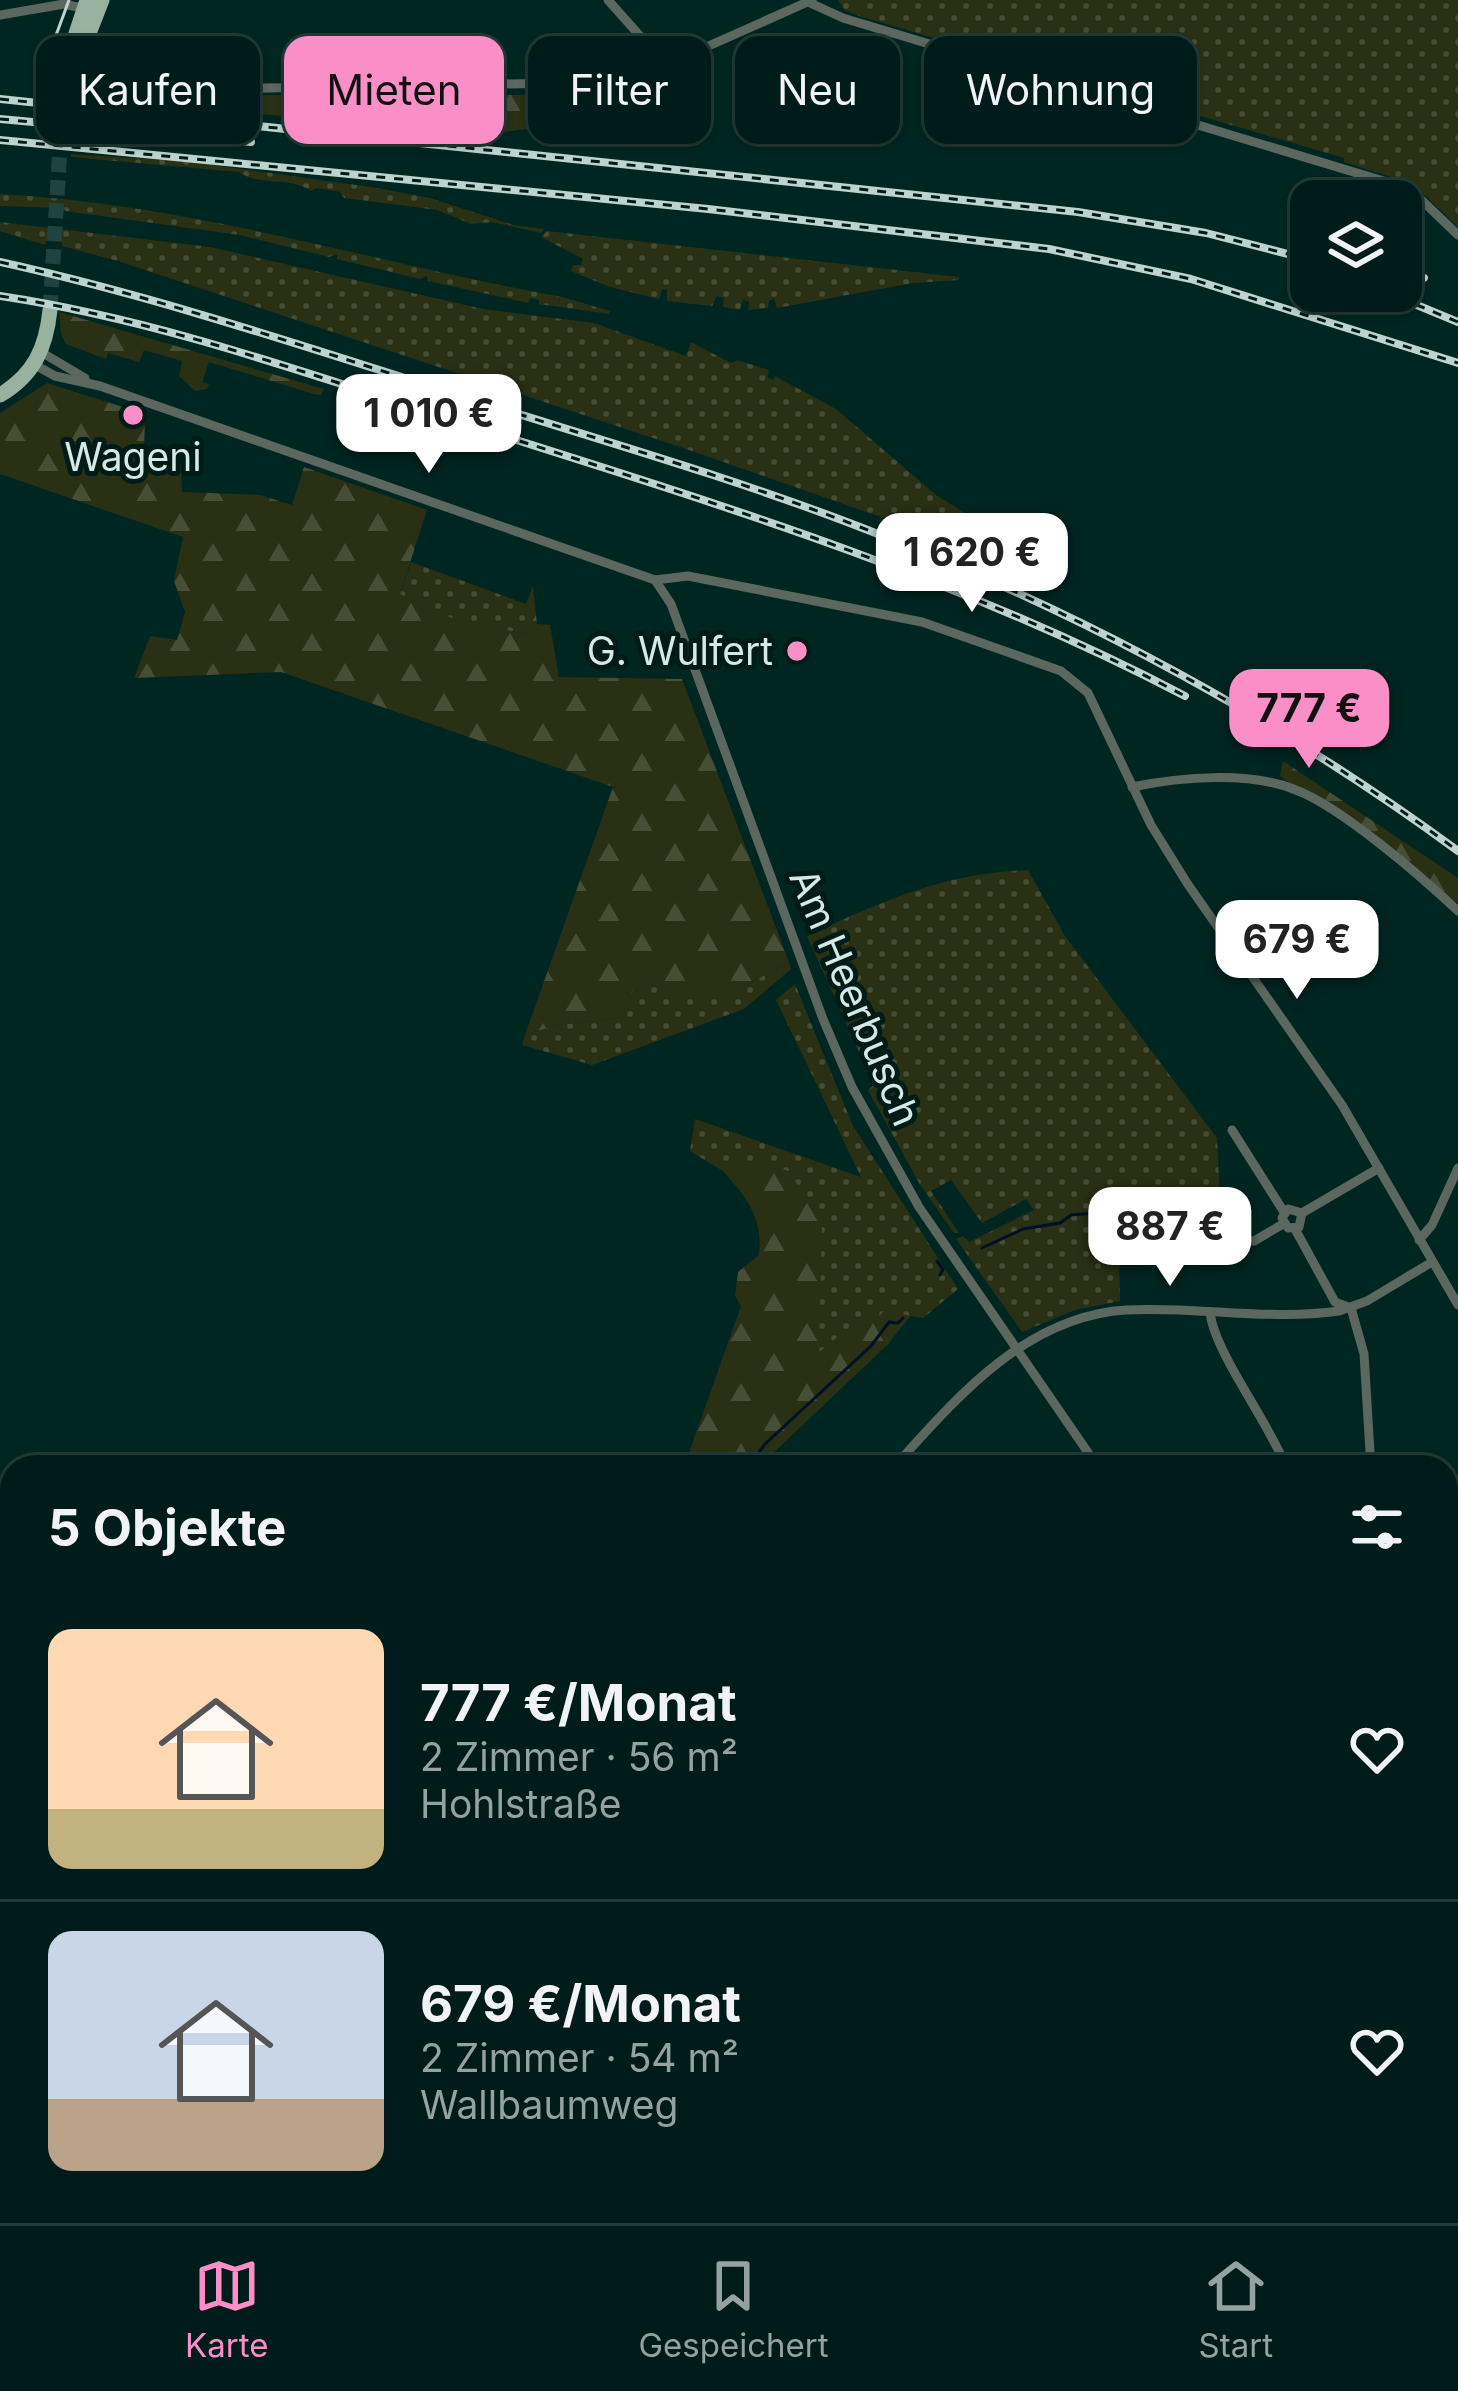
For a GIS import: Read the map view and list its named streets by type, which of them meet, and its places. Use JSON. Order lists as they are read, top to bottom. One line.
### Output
{"streets":{"street":["Am Heerbusch"]},"places":["Wageni","G. Wulfert"],"page":{"chip":["Kaufen","Mieten","Filter","Neu","Wohnung"],"price":["1 010 €","1 620 €","777 €","679 €","887 €"],"heading":"5 Objekte","list":[{"name":"777 €/Monat","note":"2 Zimmer · 56 m² · Hohlstraße"},{"name":"679 €/Monat","note":"2 Zimmer · 54 m² · Wallbaumweg"}],"tabs":["Karte","Gespeichert","Start"]}}
